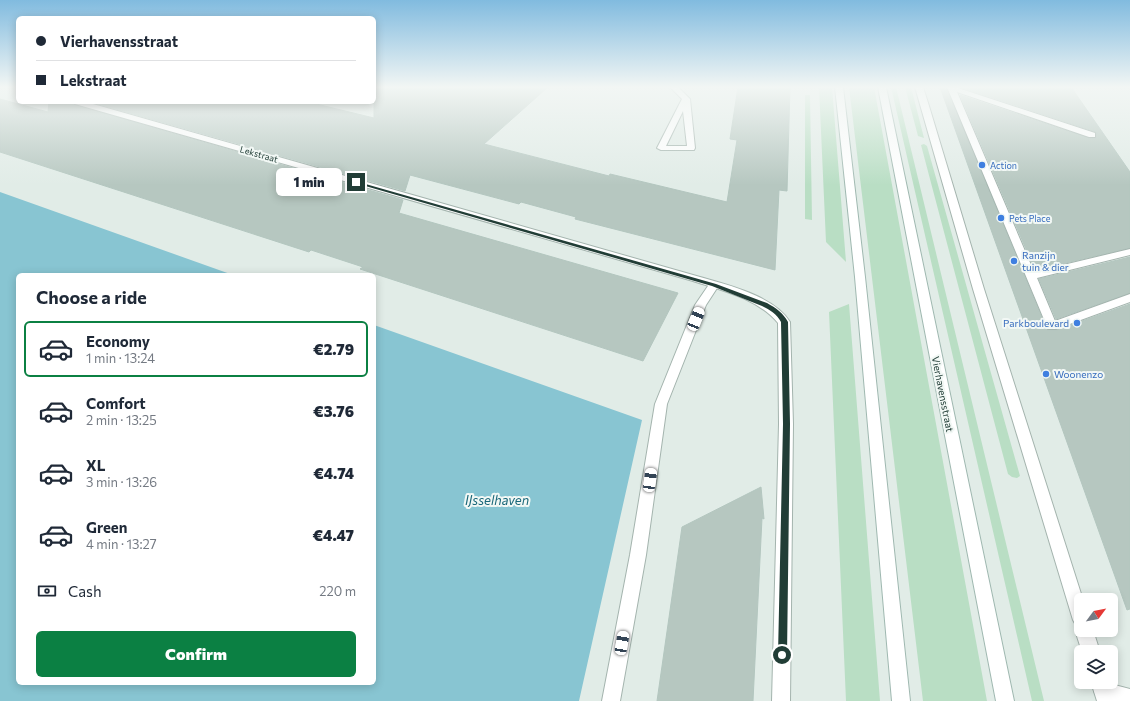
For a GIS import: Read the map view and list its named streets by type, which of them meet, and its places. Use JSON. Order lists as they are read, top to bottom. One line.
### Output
{"streets":{"street":["Lekstraat","Vierhavensstraat"]},"water":["IJsselhaven"],"places":["Action","Pets Place","Ranzijn tuin & dier","Parkboulevard","Woonenzo"],"north":"top right","page":{"banner":["Vierhavensstraat","Lekstraat"],"bubble":"1 min","heading":"Choose a ride","list":[{"name":"Economy","note":"1 min · 13:24","value":"€2.79"},{"name":"Comfort","note":"2 min · 13:25","value":"€3.76"},{"name":"XL","note":"3 min · 13:26","value":"€4.74"},{"name":"Green","note":"4 min · 13:27","value":"€4.47"}],"pay":["Cash","220 m"],"buttons":"Confirm"}}
